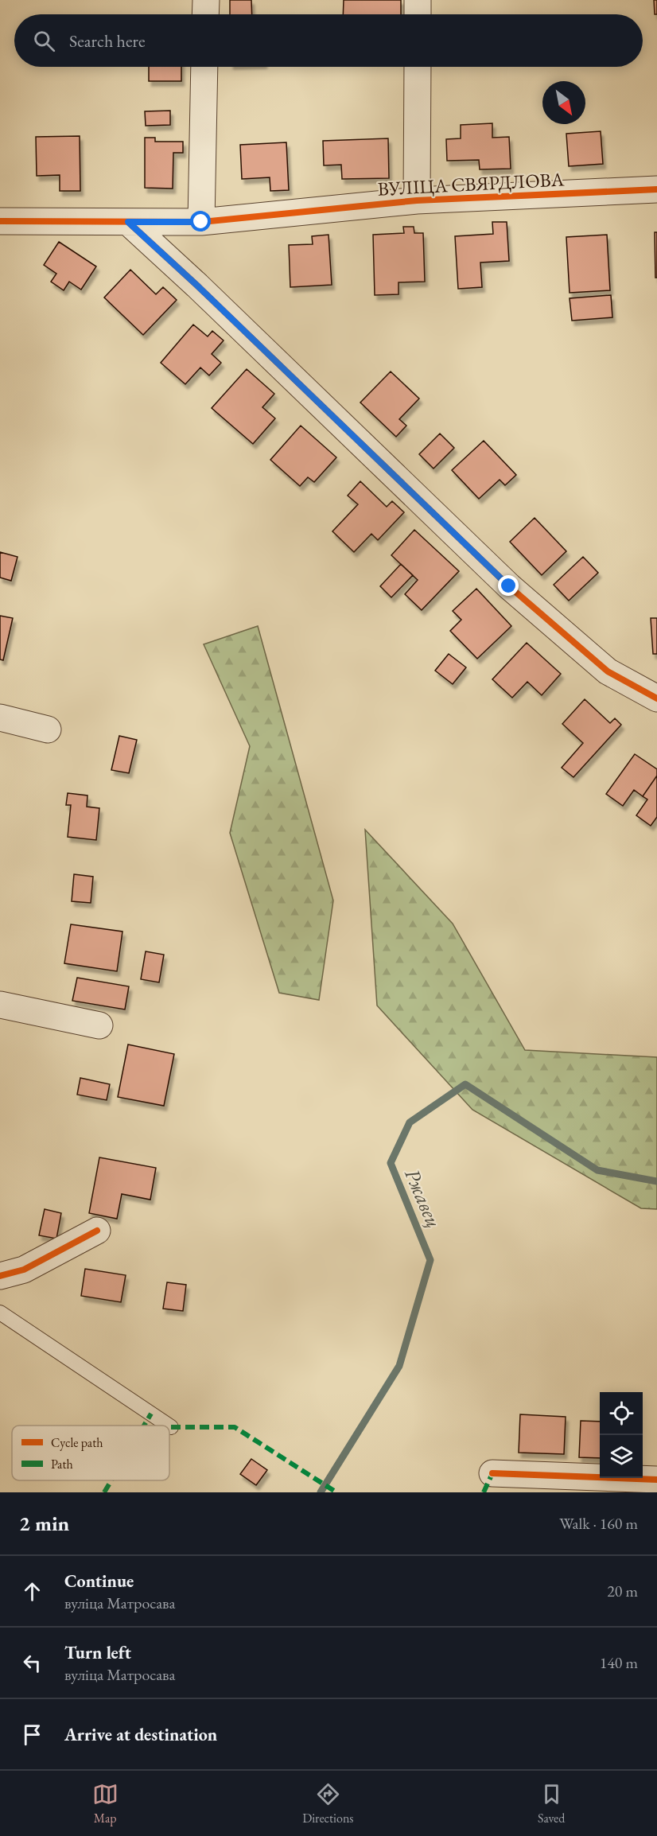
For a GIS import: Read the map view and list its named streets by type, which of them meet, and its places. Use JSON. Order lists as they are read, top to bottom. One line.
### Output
{"streets":{"street":["ВУЛІЦА СВЯРДЛОВА"]},"water":["Ржавец"],"legend":["Cycle path","Path"],"north":"bottom right","page":{"search":"Search here","heading":["2 min","Walk · 160 m"],"list":[["Continue","вуліца Матросава","20 m"],["Turn left","вуліца Матросава","140 m"],"Arrive at destination"],"nav":["Map","Directions","Saved"]}}
